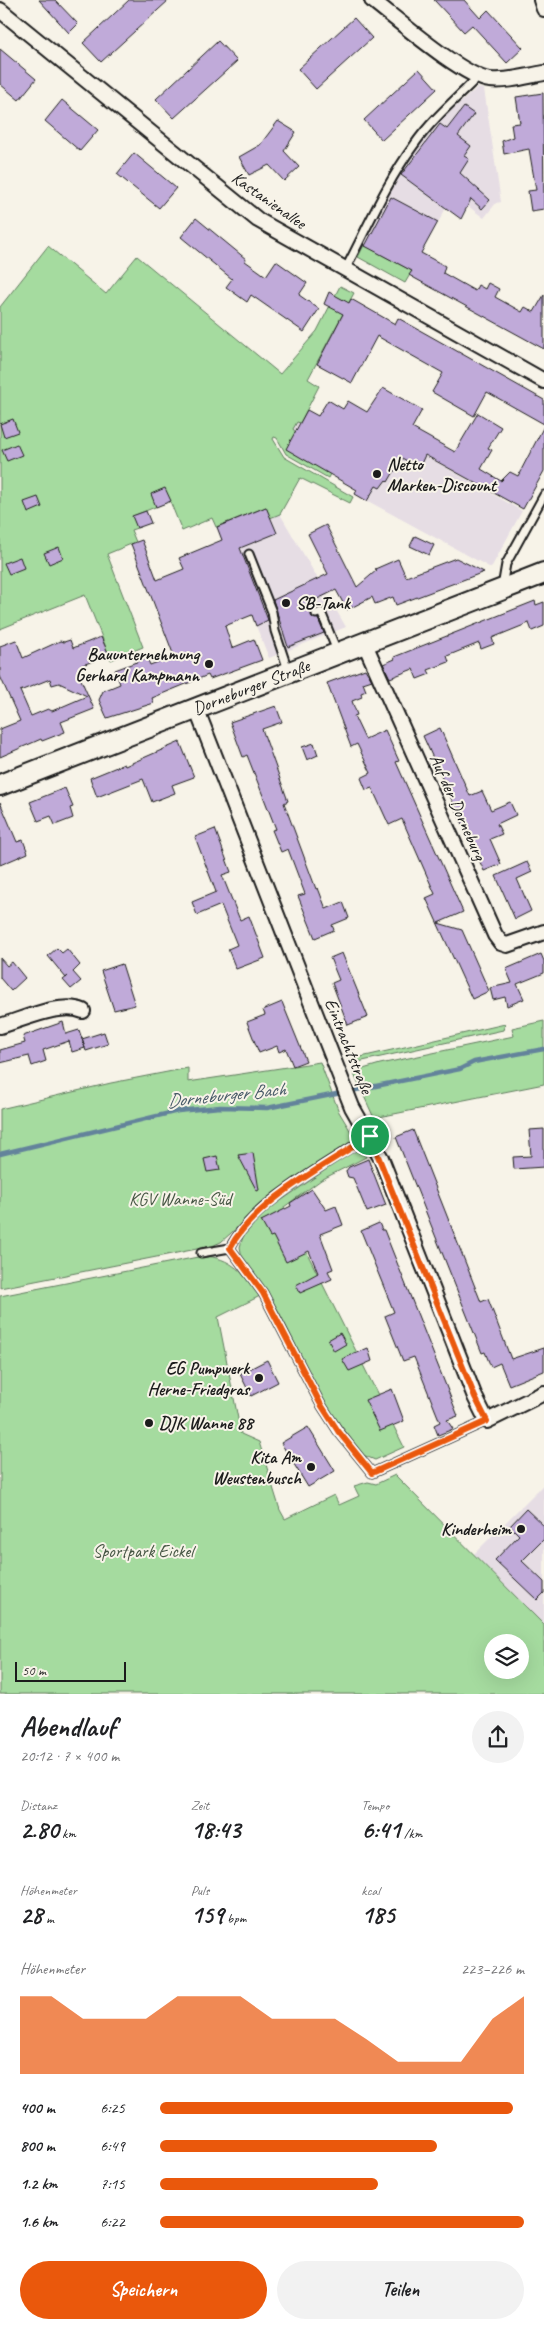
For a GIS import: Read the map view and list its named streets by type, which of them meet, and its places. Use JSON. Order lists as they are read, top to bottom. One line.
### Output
{"streets":{"street":["Kastanienallee","Dorneburger Straße","Auf der Dorneburg","Eintrachtstraße"]},"crossings":[["Dorneburger Straße","Auf der Dorneburg"],["Dorneburger Straße","Eintrachtstraße"]],"water":["Dorneburger Bach"],"parks":["KGV Wanne-Süd","Sportpark Eickel"],"places":["Netto Marken-Discount","SB-Tank","Bauunternehmung Gerhard Kampmann","EG Pumpwerk Herne-Friedgras","DJK Wanne 88","Kita Am Weustenbusch","Kinderheim"],"scale_bar":"50 m","page":{"scale":"50 m","heading":["Abendlauf","20:12 · 7 × 400 m"],"stats":[["Distanz","2.80 km"],["Zeit","18:43"],["Tempo","6:41 /km"],["Höhenmeter","28 m"],["Puls","159 bpm"],["kcal","185"]],"chart":["Höhenmeter","223–226 m"],"list":[{"name":"400 m","note":"6:25"},{"name":"800 m","note":"6:49"},{"name":"1.2 km","note":"7:15"},{"name":"1.6 km","note":"6:22"}],"buttons":["Speichern","Teilen"]}}
